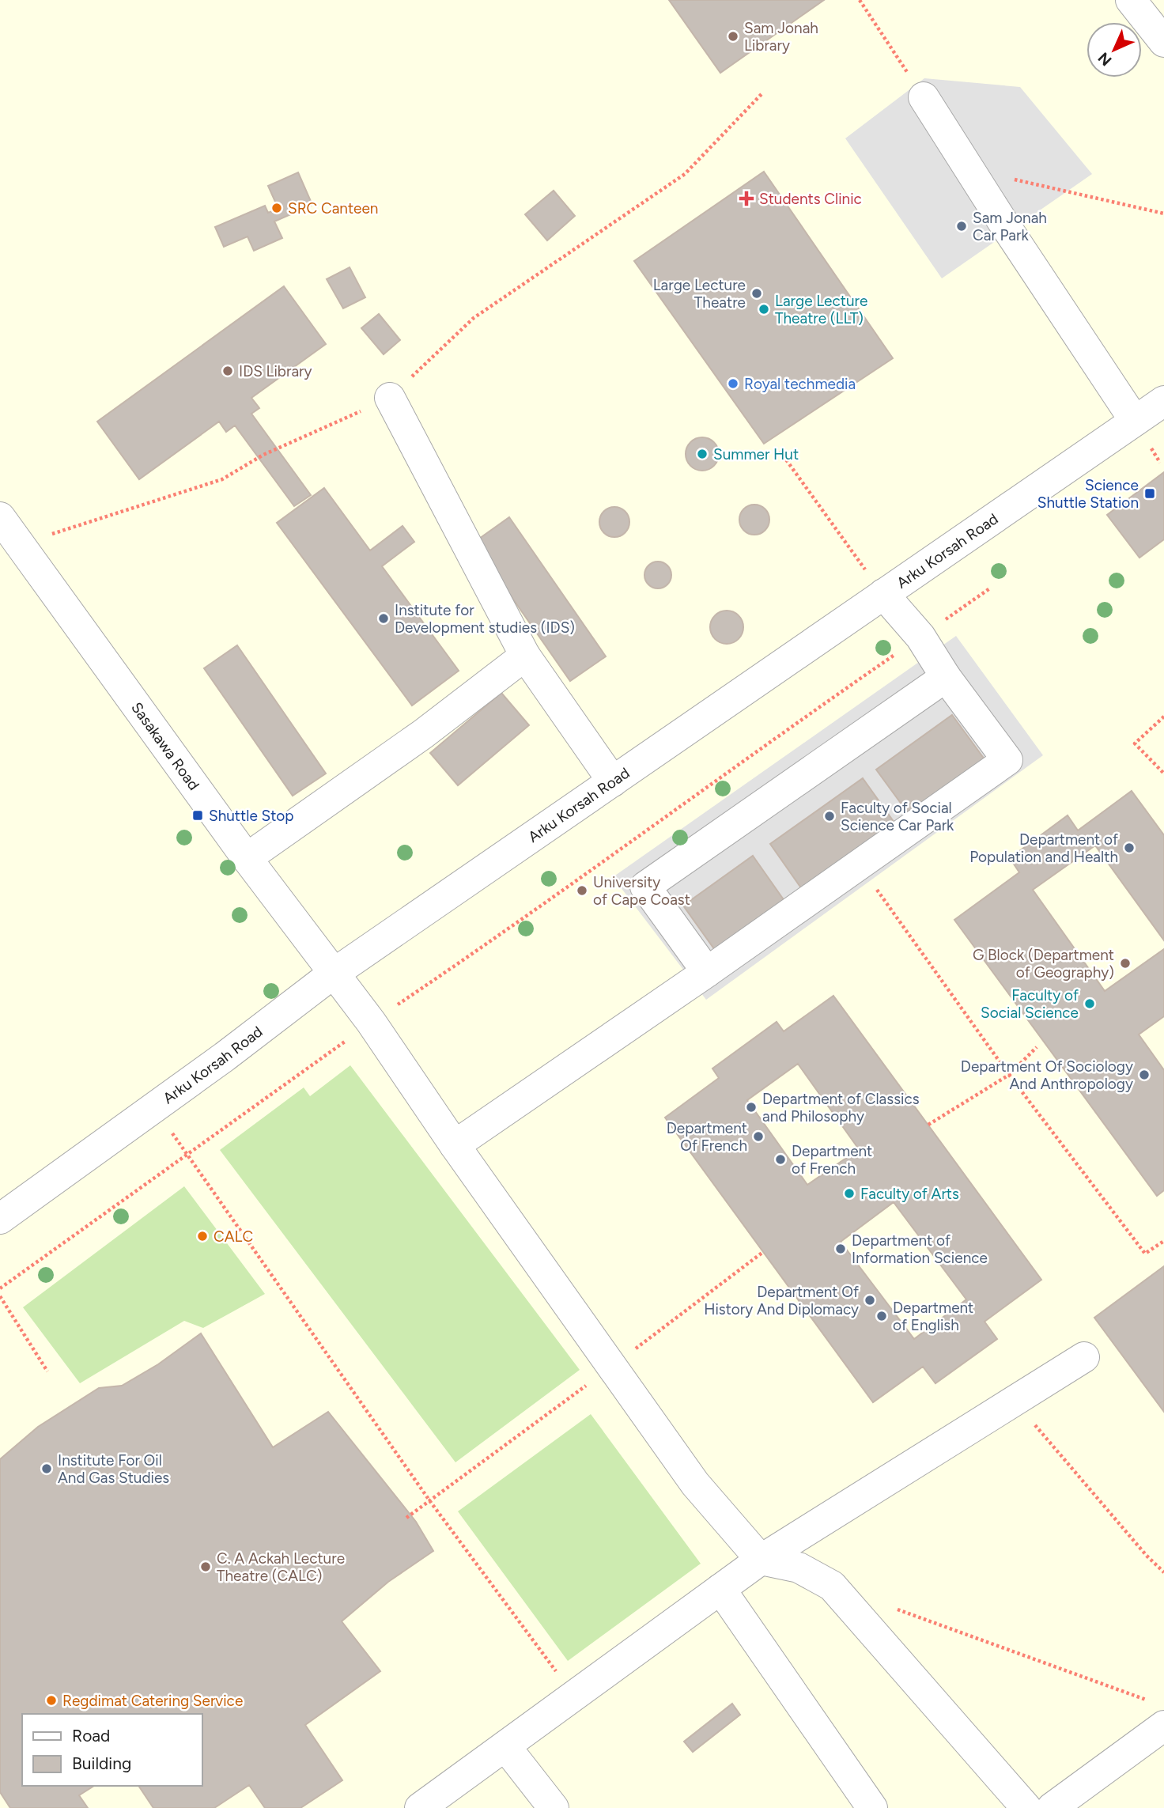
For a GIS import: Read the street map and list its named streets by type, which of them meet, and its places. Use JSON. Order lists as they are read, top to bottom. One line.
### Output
{"streets":{"street":["Arku Korsah Road","Sasakawa Road"]},"crossings":[["Arku Korsah Road","Sasakawa Road"]],"places":{"other":["Sam Jonah Library","SRC Canteen","Sam Jonah Car Park","Large Lecture Theatre","Large Lecture Theatre (LLT)","IDS Library","Royal techmedia","Summer Hut","Institute for Development studies (IDS)","Faculty of Social Science Car Park","Department of Population and Health","University of Cape Coast","G Block (Department of Geography)","Faculty of Social Science","Department Of Sociology And Anthropology","Department of Classics and Philosophy","Department Of French","Department of French","Faculty of Arts","CALC","Department of Information Science","Department Of History And Diplomacy","Department of English","Institute For Oil And Gas Studies","C. A Ackah Lecture Theatre (CALC)","Regdimat Catering Service"],"health":["Students Clinic"],"transit":["Science Shuttle Station","Shuttle Stop"]},"legend":["Road","Building"],"north":"bottom left"}
